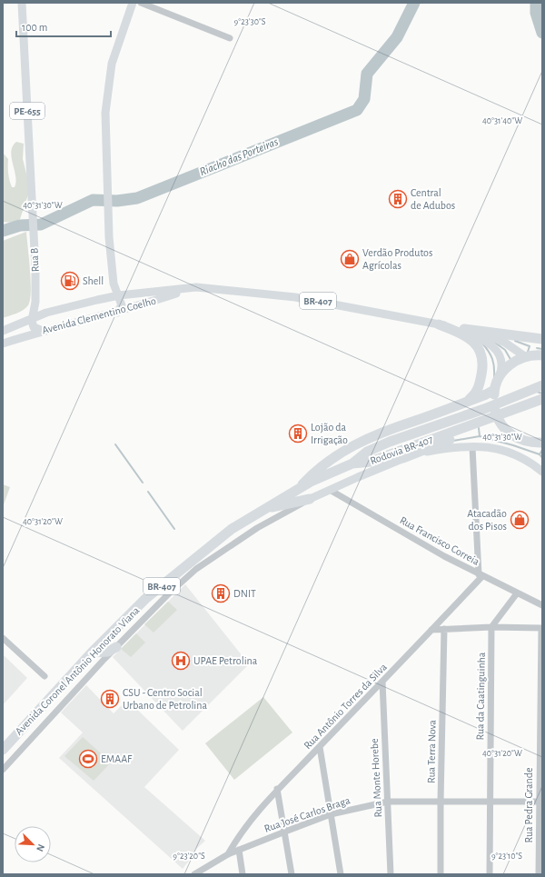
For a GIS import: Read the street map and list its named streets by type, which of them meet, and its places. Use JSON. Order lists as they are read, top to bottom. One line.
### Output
{"streets":{"highway":["BR-407","Rodovia BR-407","Avenida Coronel Antônio Honorato Viana"],"main road":["PE-655","Rua B","Avenida Clementino Coelho"],"street":["Rua Francisco Correia","Rua da Caatinguinha","Rua Antônio Torres da Silva","Rua Terra Nova","Rua Monte Horebe","Rua Pedra Grande","Rua José Carlos Braga"]},"crossings":[["Rua B","Avenida Clementino Coelho"],["BR-407","Rodovia BR-407"],["BR-407","Avenida Coronel Antônio Honorato Viana"],["Rodovia BR-407","Avenida Coronel Antônio Honorato Viana"],["Rua Francisco Correia","Rua Antônio Torres da Silva"],["Rua da Caatinguinha","Rua José Carlos Braga"],["Rua Antônio Torres da Silva","Rua Monte Horebe"],["Rua Antônio Torres da Silva","Rua José Carlos Braga"],["Rua Terra Nova","Rua José Carlos Braga"],["Rua Monte Horebe","Rua José Carlos Braga"],["Rua Pedra Grande","Rua José Carlos Braga"]],"water":["Riacho das Porteiras"],"places":{"building":["Central de Adubos","Lojão da Irrigação","DNIT","CSU - Centro Social Urbano de Petrolina"],"shop":["Verdão Produtos Agrícolas","Atacadão dos Pisos"],"fuel station":["Shell"],"hospital":["UPAE Petrolina"],"sports":["EMAAF"]},"scale_bar":"100 m","north":"bottom right","coordinates":["9°23'30\"S","40°31'40\"W","40°31'30\"W","40°31'20\"W","9°23'20\"S","9°23'10\"S"]}
